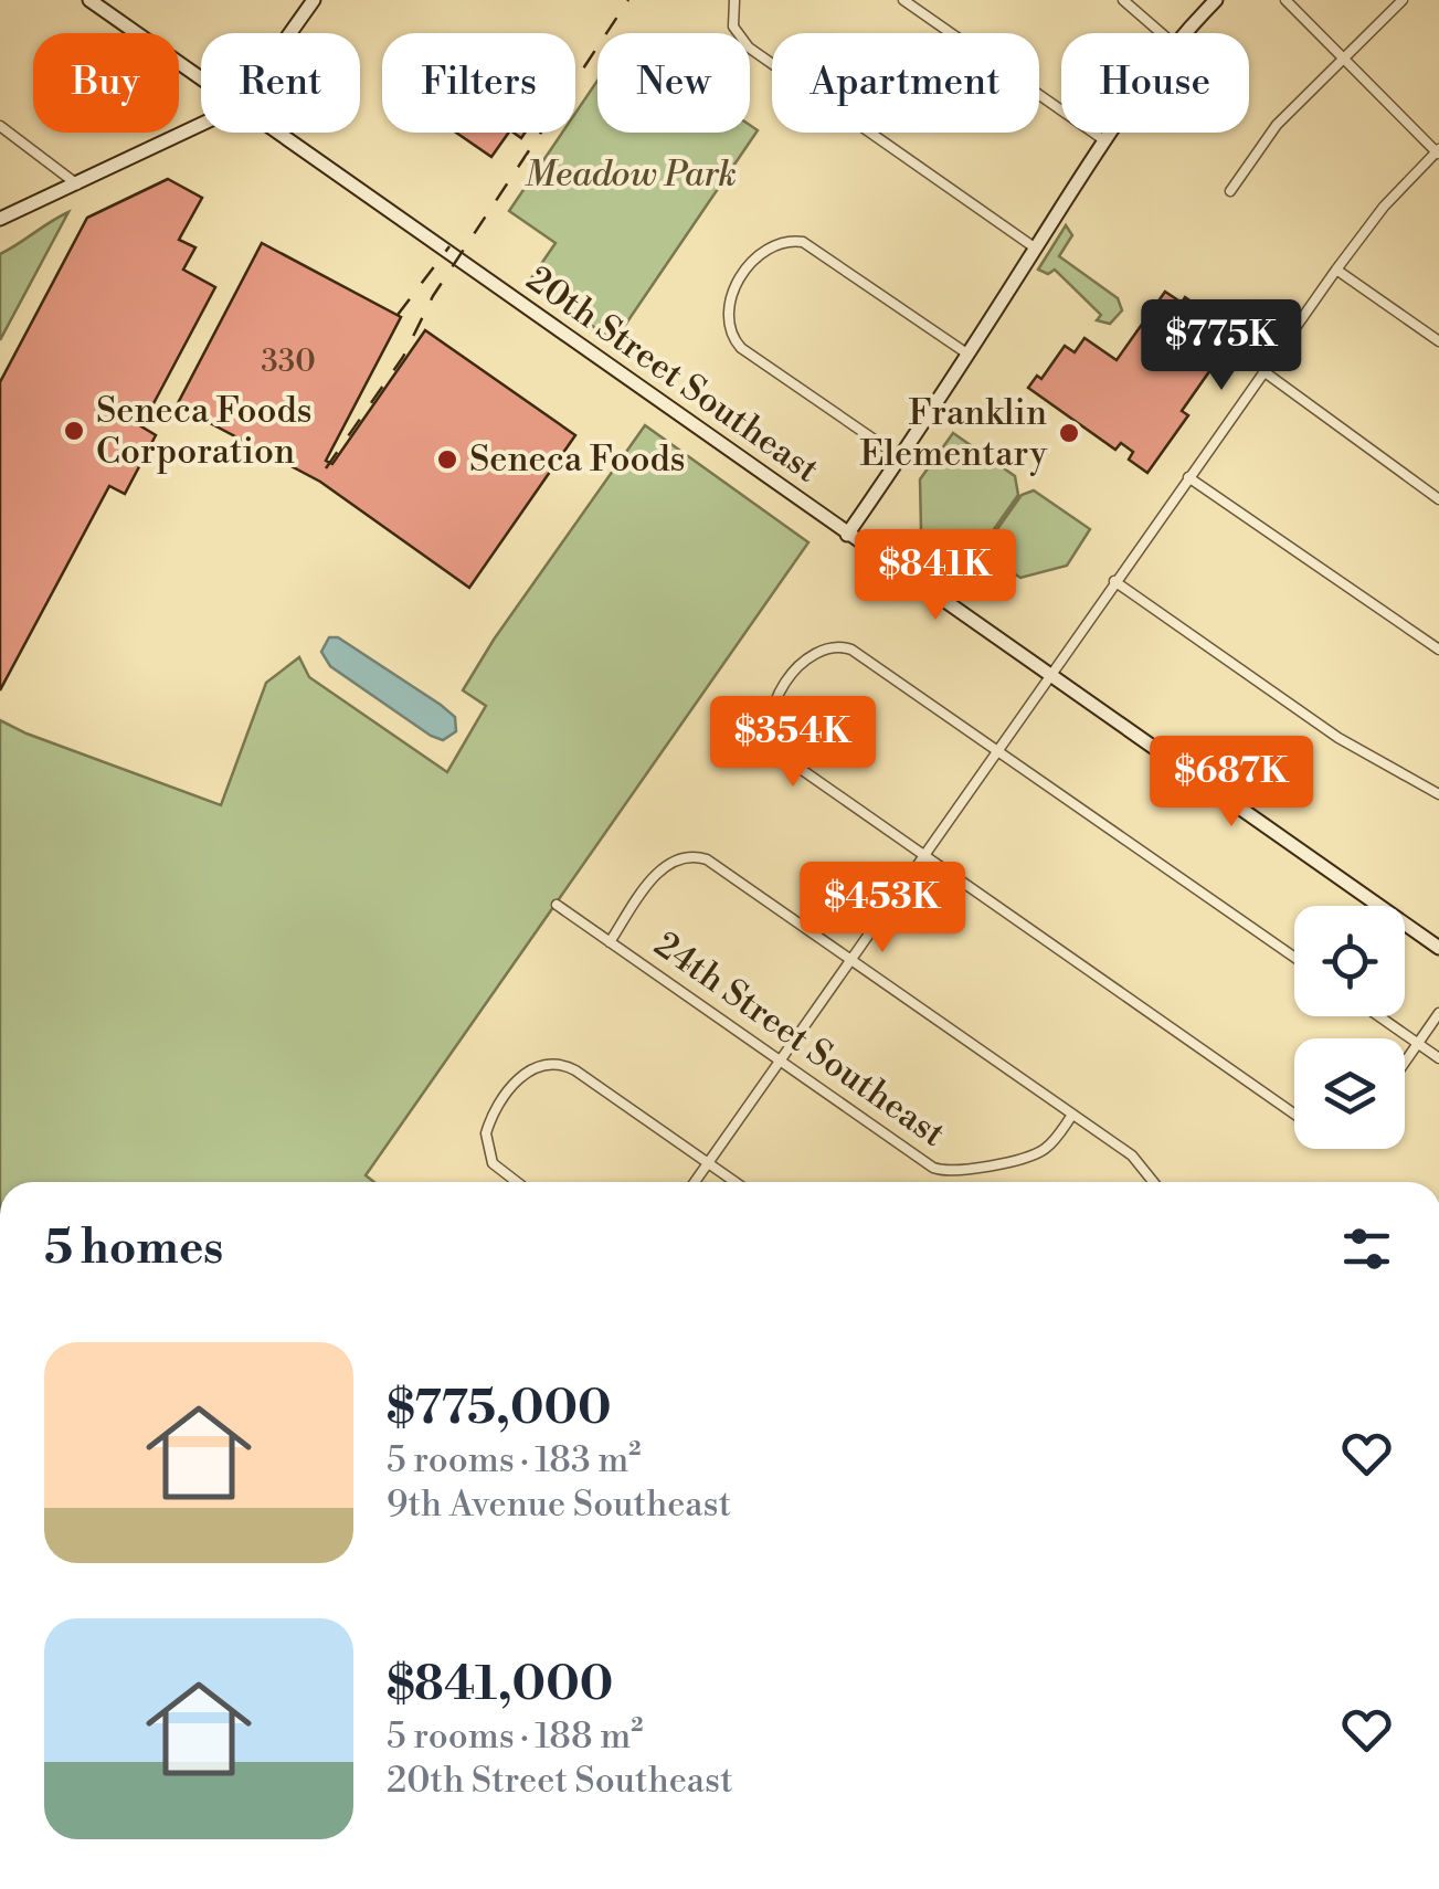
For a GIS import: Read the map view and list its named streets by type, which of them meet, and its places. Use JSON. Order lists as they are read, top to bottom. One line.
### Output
{"streets":{"street":["20th Street Southeast","24th Street Southeast"]},"parks":["Meadow Park"],"places":["Seneca Foods Corporation","Franklin Elementary","Seneca Foods"],"house_numbers":["330"],"page":{"chip":["Buy","Rent","Filters","New","Apartment","House"],"price":["$775K","$841K","$354K","$687K","$453K"],"heading":"5 homes","list":[{"name":"$775,000","note":"5 rooms · 183 m² · 9th Avenue Southeast"},{"name":"$841,000","note":"5 rooms · 188 m² · 20th Street Southeast"}]}}
